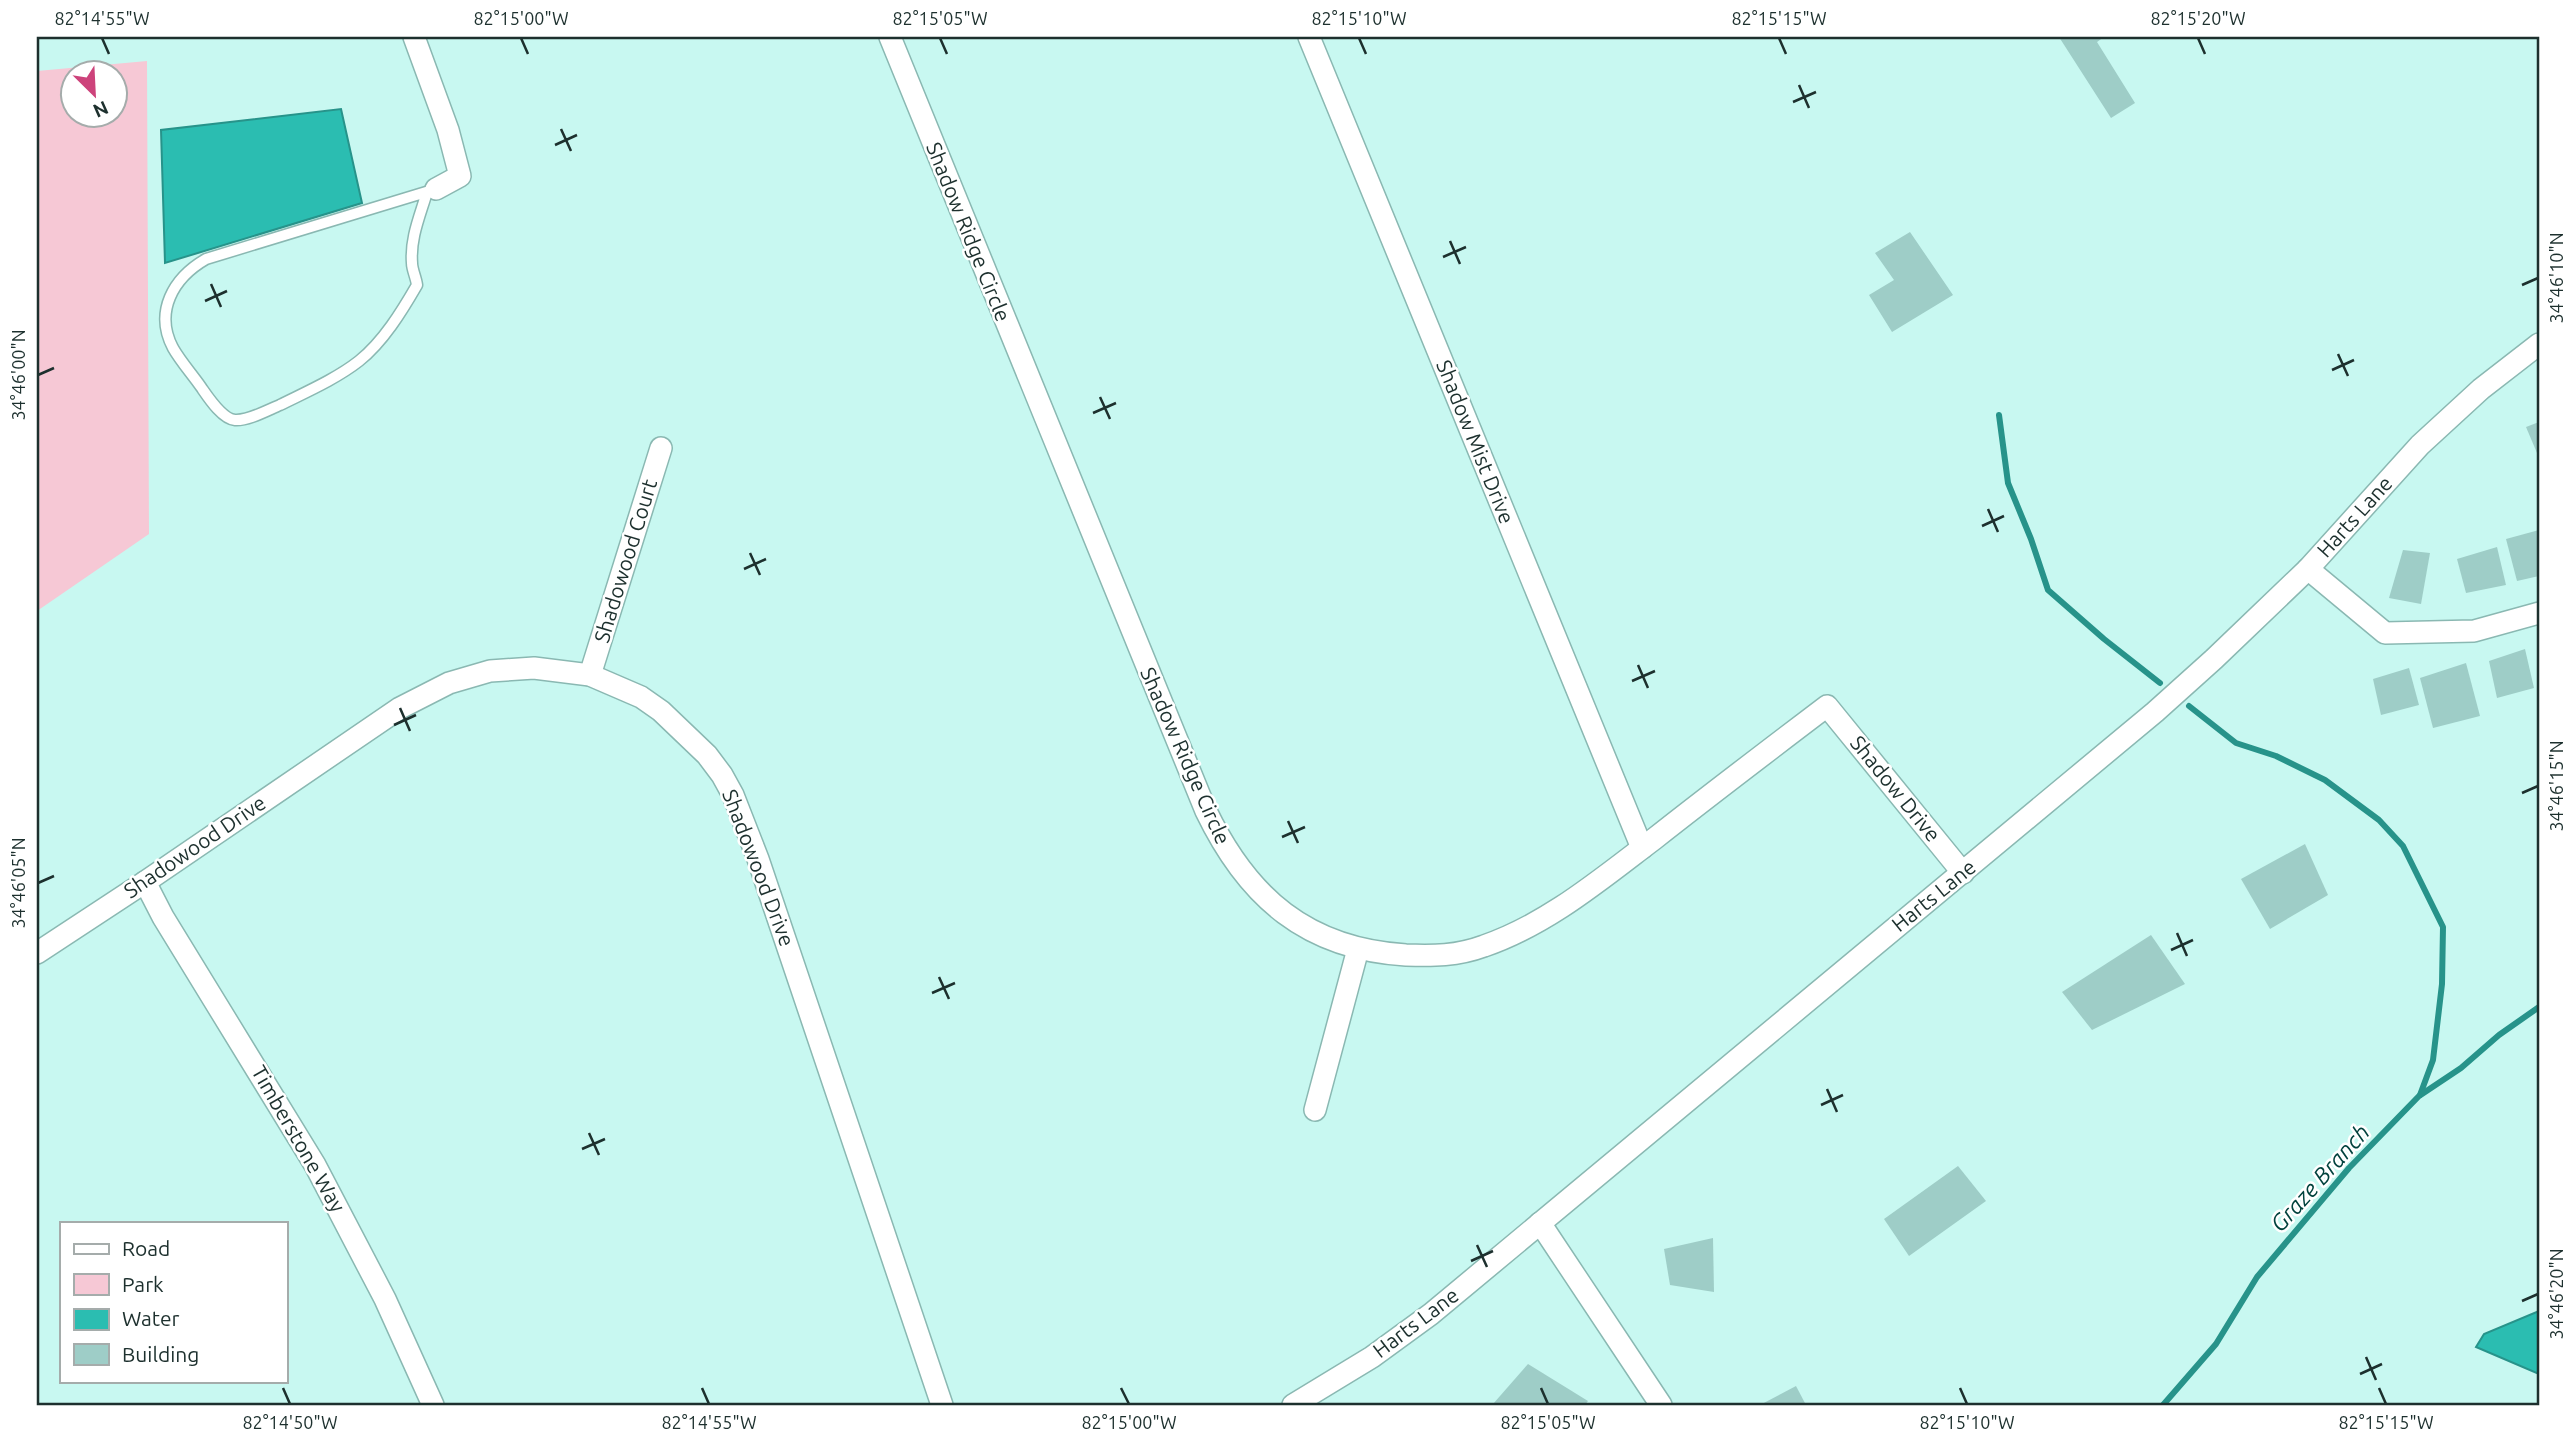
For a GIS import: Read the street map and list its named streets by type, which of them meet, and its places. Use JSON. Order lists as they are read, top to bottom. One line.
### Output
{"streets":{"street":["Shadow Ridge Circle","Shadow Mist Drive","Harts Lane","Shadowood Court","Shadow Drive","Shadowood Drive","Timberstone Way"]},"crossings":[["Shadow Ridge Circle","Shadow Mist Drive"],["Shadow Ridge Circle","Shadow Drive"],["Harts Lane","Shadow Drive"],["Shadowood Court","Shadowood Drive"],["Shadowood Drive","Timberstone Way"]],"water":["Graze Branch"],"legend":["Road","Park","Water","Building"],"north":"bottom right","coordinates":["82°14'55\"W","82°15'00\"W","82°15'05\"W","82°15'10\"W","82°15'15\"W","82°15'20\"W","34°46'10\"N","34°46'00\"N","34°46'15\"N","34°46'05\"N","34°46'20\"N","82°14'50\"W"]}
